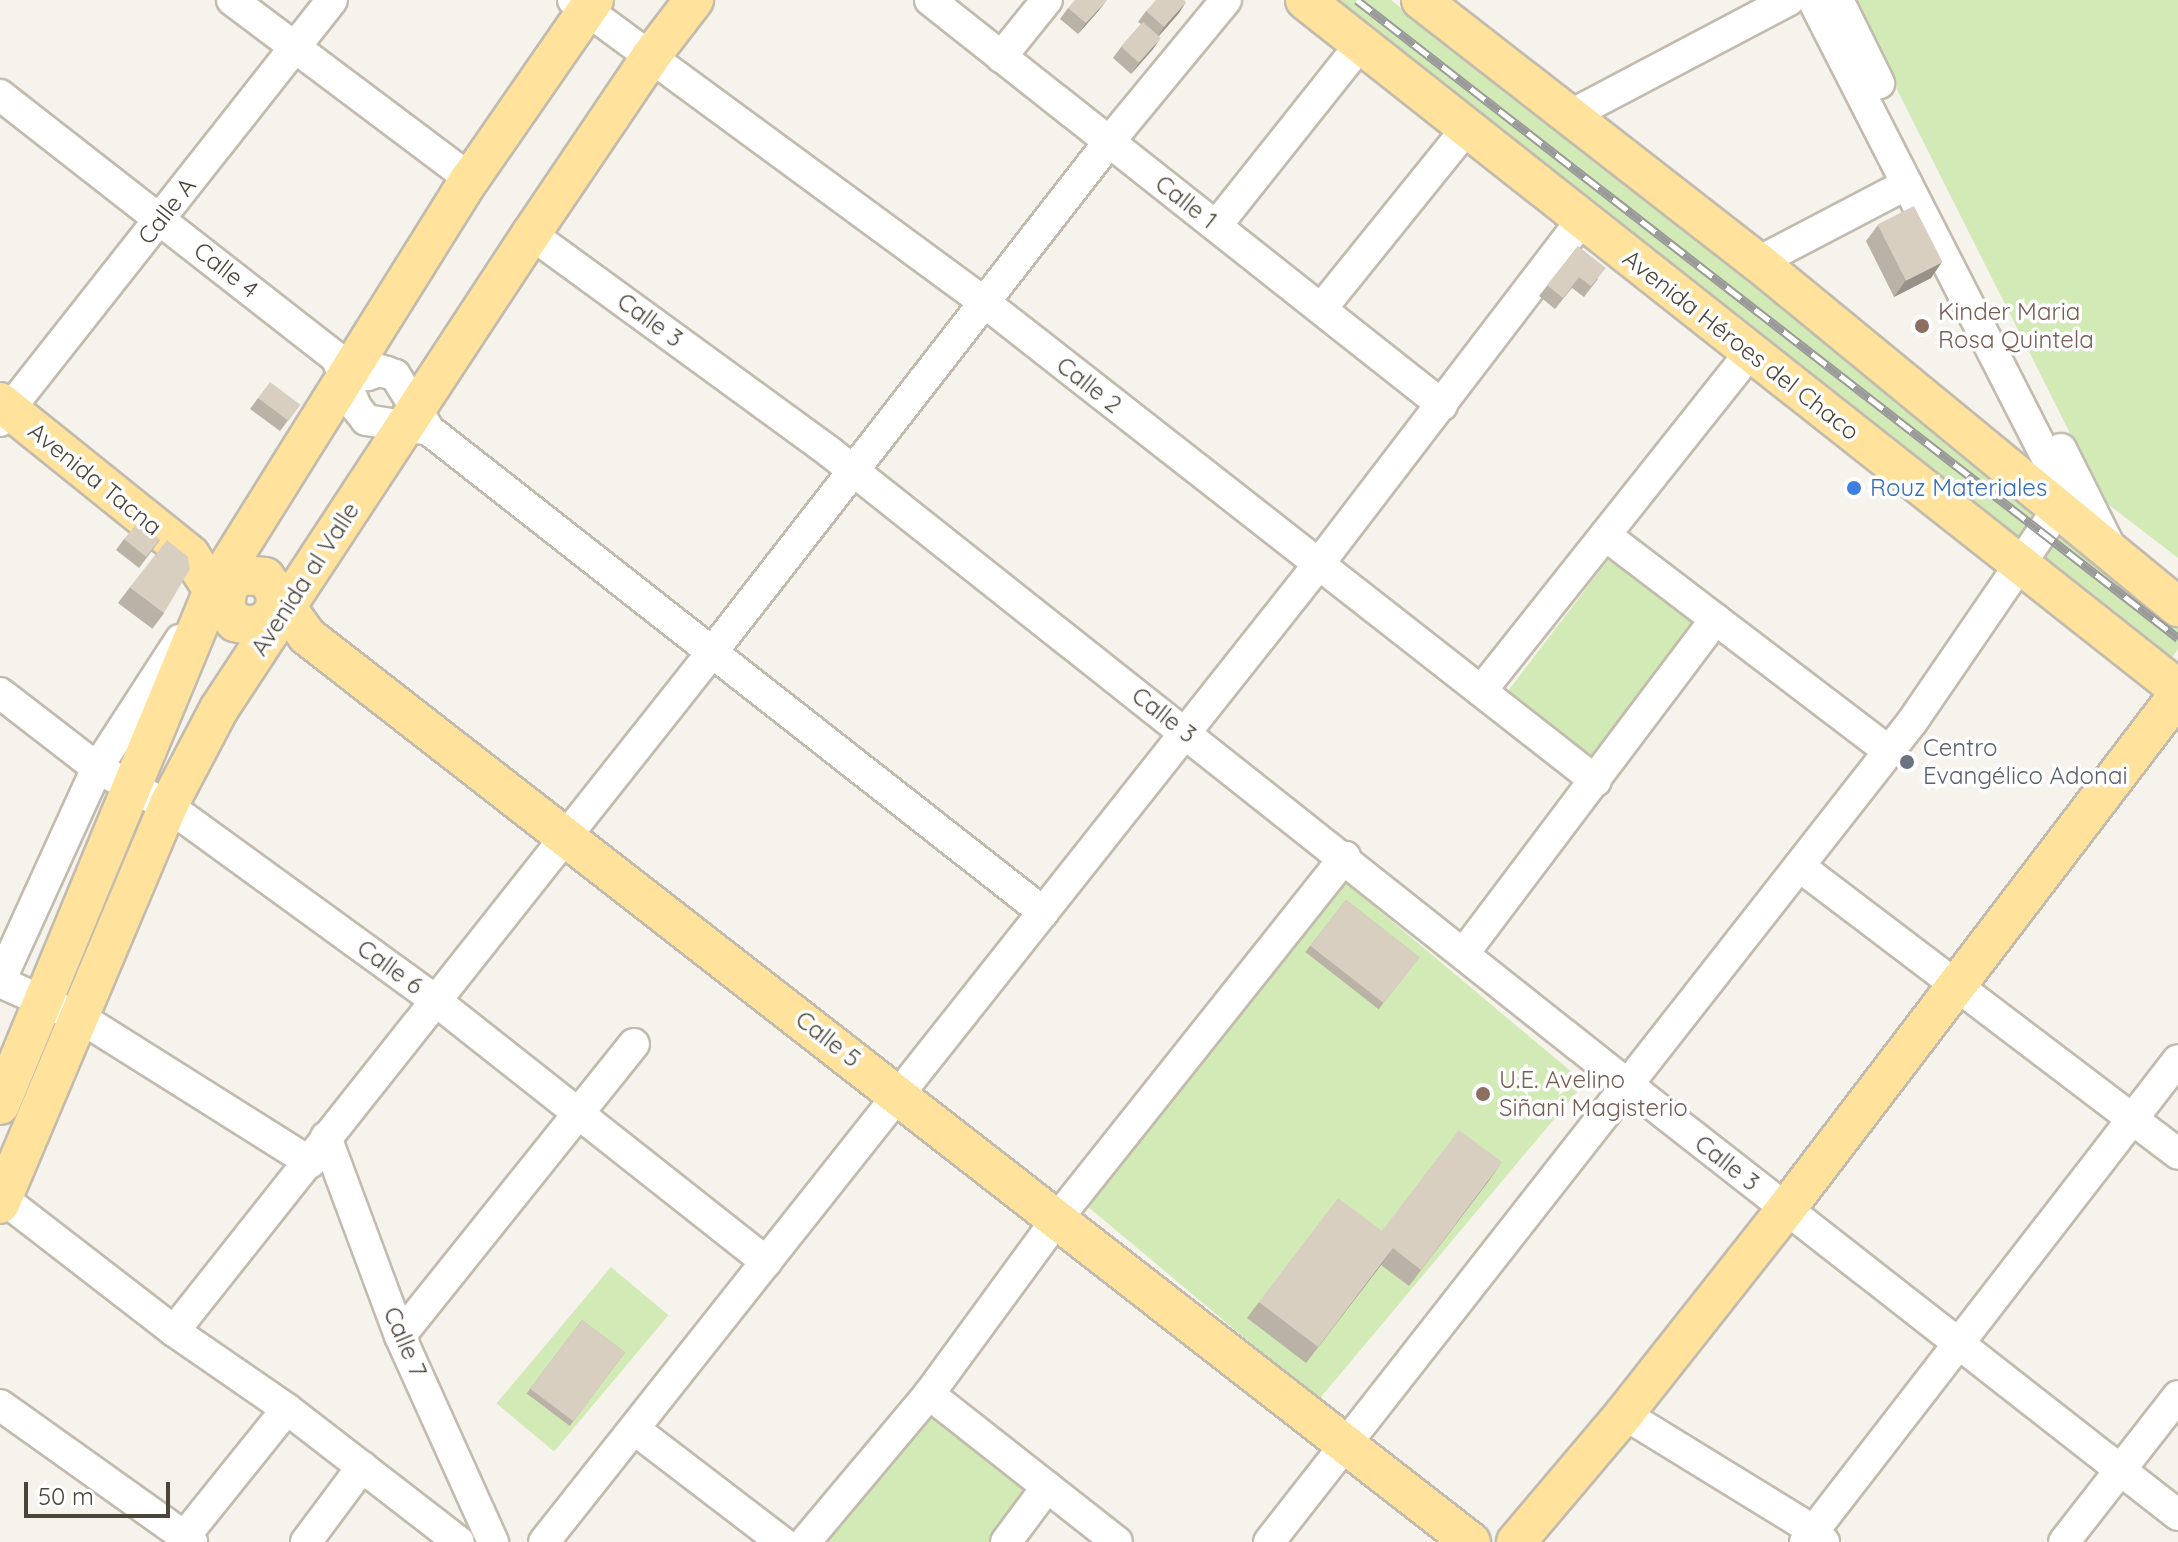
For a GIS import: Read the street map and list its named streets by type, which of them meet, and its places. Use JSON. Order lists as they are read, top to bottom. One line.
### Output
{"streets":{"main road":["Avenida Héroes del Chaco","Avenida Tacna","Avenida al Valle","Calle 5"],"street":["Calle 1","Calle A","Calle 4","Calle 3","Calle 2","Calle 6","Calle 7"]},"crossings":[["Calle A","Calle 4"],["Calle A","Avenida Tacna"],["Calle 4","Avenida al Valle"],["Calle 3","Avenida al Valle"],["Calle 2","Avenida al Valle"],["Avenida Tacna","Avenida al Valle"],["Avenida Tacna","Calle 5"],["Avenida al Valle","Calle 6"],["Avenida al Valle","Calle 5"]],"places":["Kinder Maria Rosa Quintela","Rouz Materiales","Centro Evangélico Adonai","U.E. Avelino Siñani Magisterio"],"scale_bar":"50 m"}
